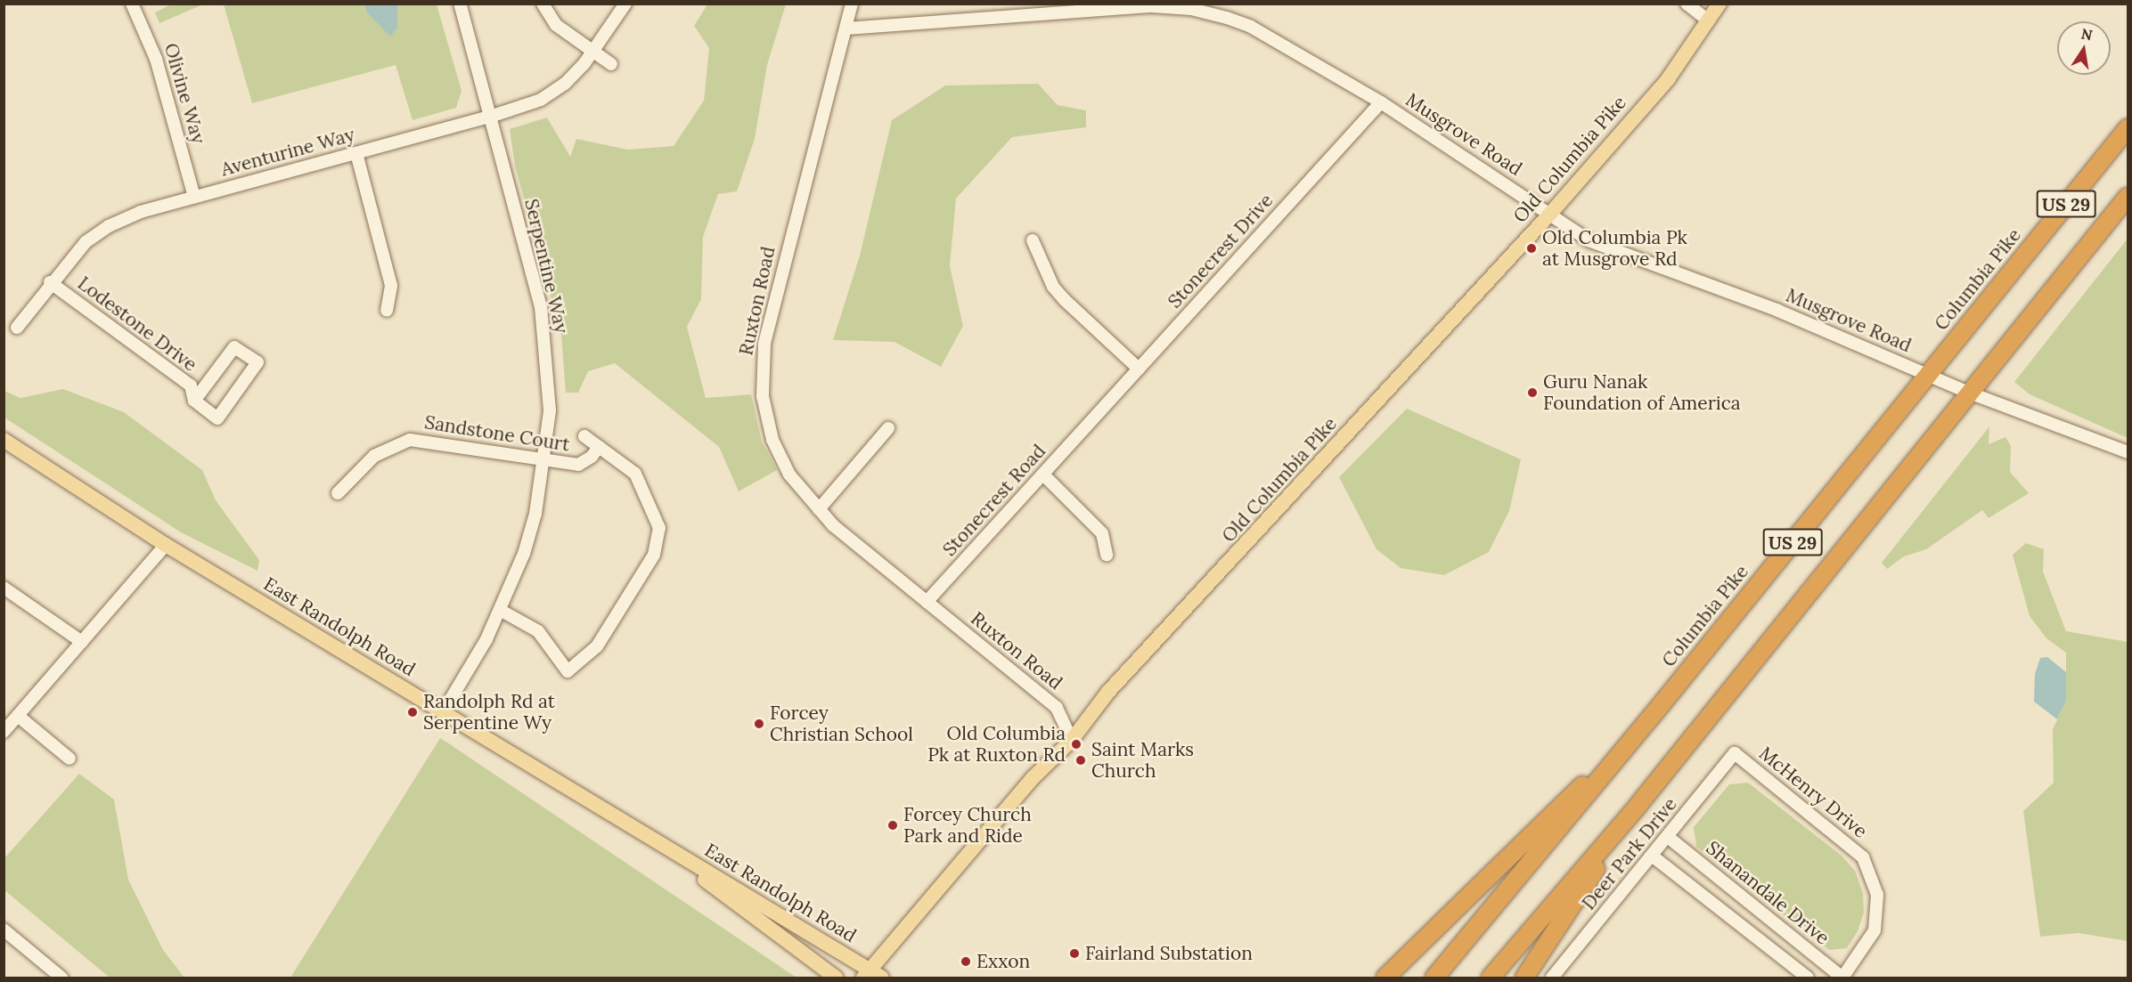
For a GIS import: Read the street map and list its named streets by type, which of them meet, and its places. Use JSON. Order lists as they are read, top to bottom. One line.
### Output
{"streets":{"highway":["US 29","Columbia Pike"],"main road":["Old Columbia Pike","East Randolph Road"],"street":["Olivine Way","Musgrove Road","Aventurine Way","Stonecrest Drive","Serpentine Way","Ruxton Road","Lodestone Drive","Sandstone Court","Stonecrest Road","McHenry Drive","Deer Park Drive","Shanandale Drive"]},"crossings":[["Olivine Way","Aventurine Way"],["Musgrove Road","Old Columbia Pike"],["Musgrove Road","US 29"],["Musgrove Road","Stonecrest Drive"],["Musgrove Road","Columbia Pike"],["Musgrove Road","Ruxton Road"],["Aventurine Way","Serpentine Way"],["Aventurine Way","Lodestone Drive"],["Old Columbia Pike","Ruxton Road"],["Old Columbia Pike","East Randolph Road"],["Stonecrest Drive","Stonecrest Road"],["Serpentine Way","Sandstone Court"],["Serpentine Way","East Randolph Road"],["Ruxton Road","Stonecrest Road"],["McHenry Drive","Deer Park Drive"],["McHenry Drive","Shanandale Drive"],["Deer Park Drive","Shanandale Drive"]],"places":["Old Columbia Pk at Musgrove Rd","Guru Nanak Foundation of America","Randolph Rd at Serpentine Wy","Forcey Christian School","Old Columbia Pk at Ruxton Rd","Saint Marks Church","Forcey Church Park and Ride","Fairland Substation","Exxon"],"north":"top"}
